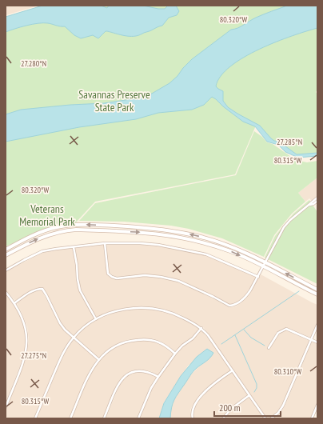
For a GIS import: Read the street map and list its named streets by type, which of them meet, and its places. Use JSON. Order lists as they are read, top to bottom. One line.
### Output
{"parks":["Savannas Preserve State Park","Veterans Memorial Park"],"scale_bar":"200 m","coordinates":["80.320°W","27.280°N","27.285°N","80.315°W","27.275°N","80.310°W"]}
